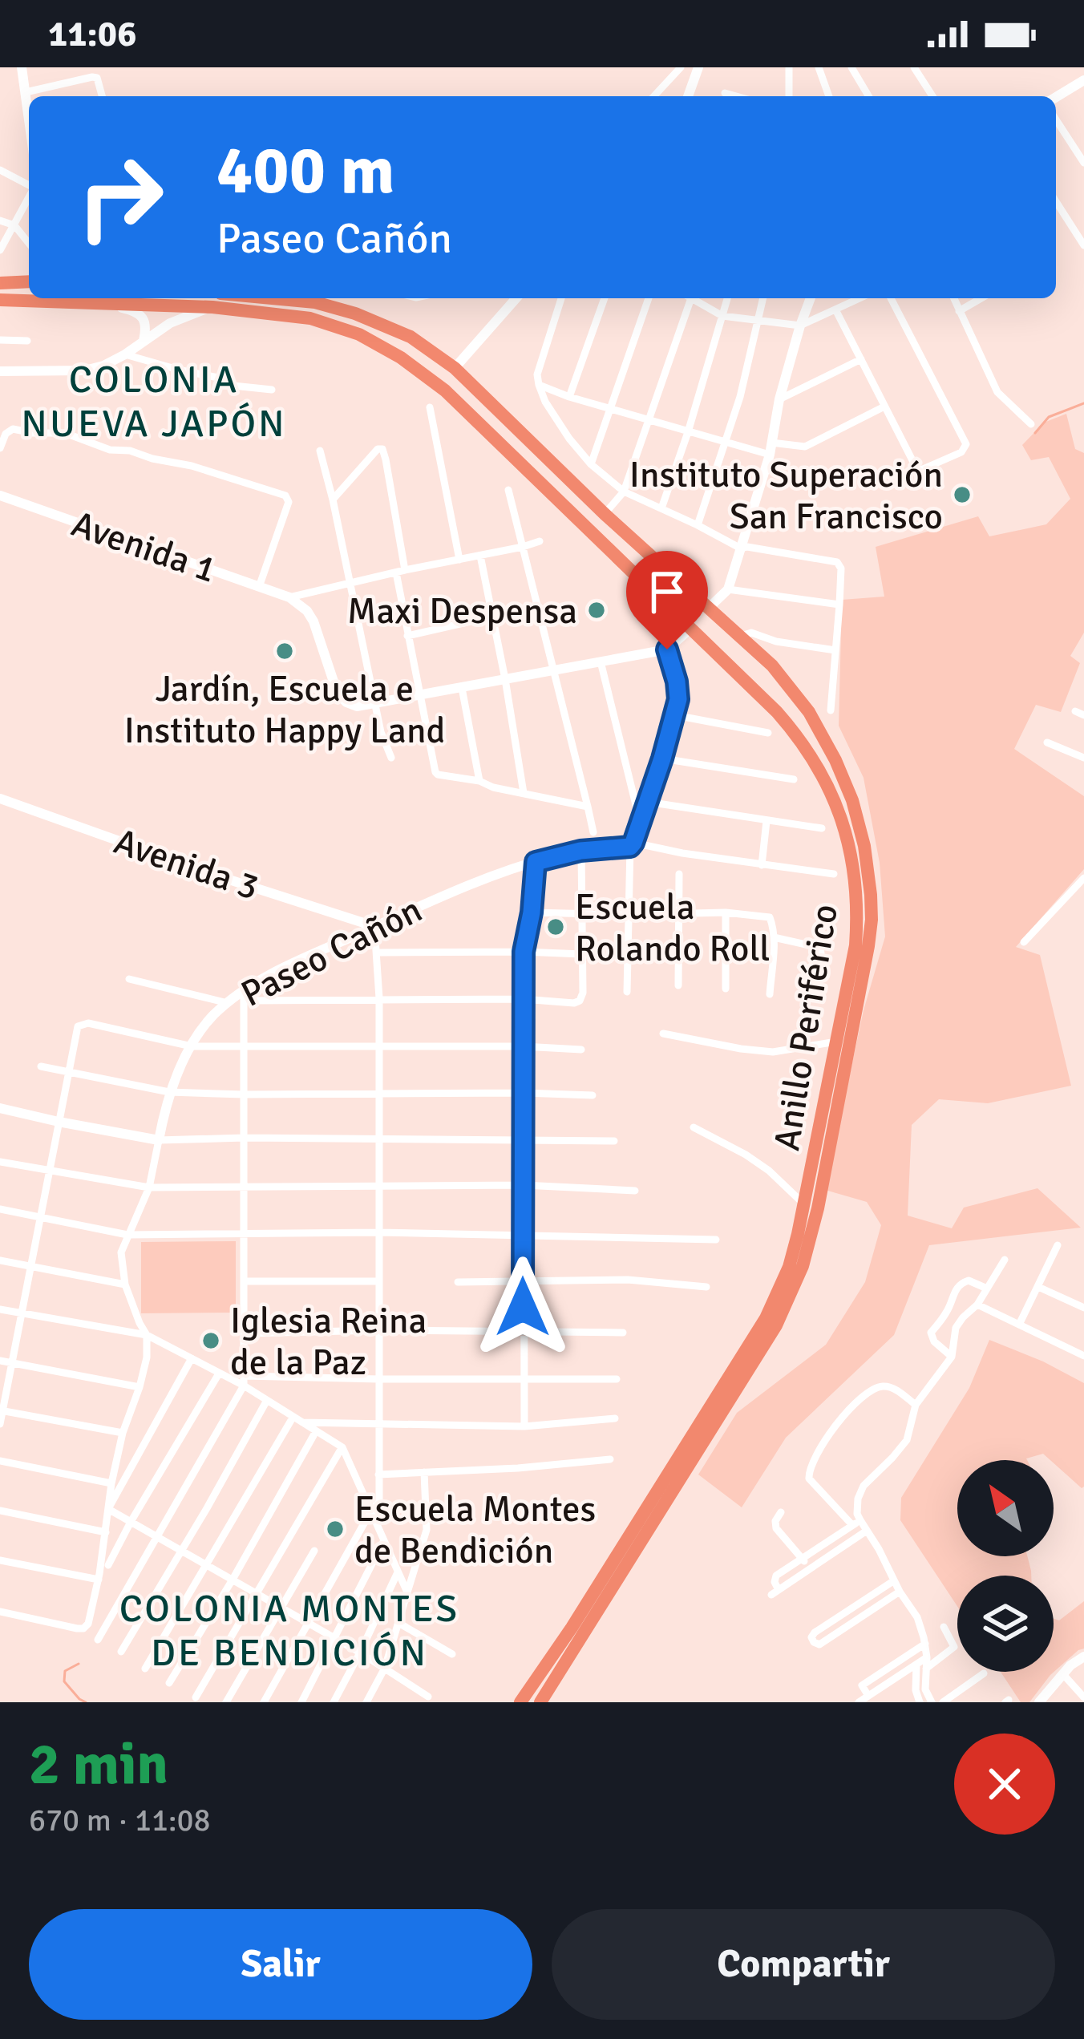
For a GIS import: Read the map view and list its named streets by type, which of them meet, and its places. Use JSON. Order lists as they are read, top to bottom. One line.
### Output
{"streets":{"highway":["Anillo Periférico"],"street":["Avenida 1","Avenida 3","Paseo Cañón"]},"crossings":[["Avenida 3","Paseo Cañón"]],"districts":["COLONIA NUEVA JAPÓN","COLONIA MONTES DE BENDICIÓN"],"places":["Instituto Superación San Francisco","Maxi Despensa","Jardín, Escuela e Instituto Happy Land","Escuela Rolando Roll","Iglesia Reina de la Paz","Escuela Montes de Bendición"],"north":"top left","page":{"status":"11:06","turn":["400 m","Paseo Cañón"],"heading":["2 min","670 m · 11:08"],"buttons":["Salir","Compartir"]}}
